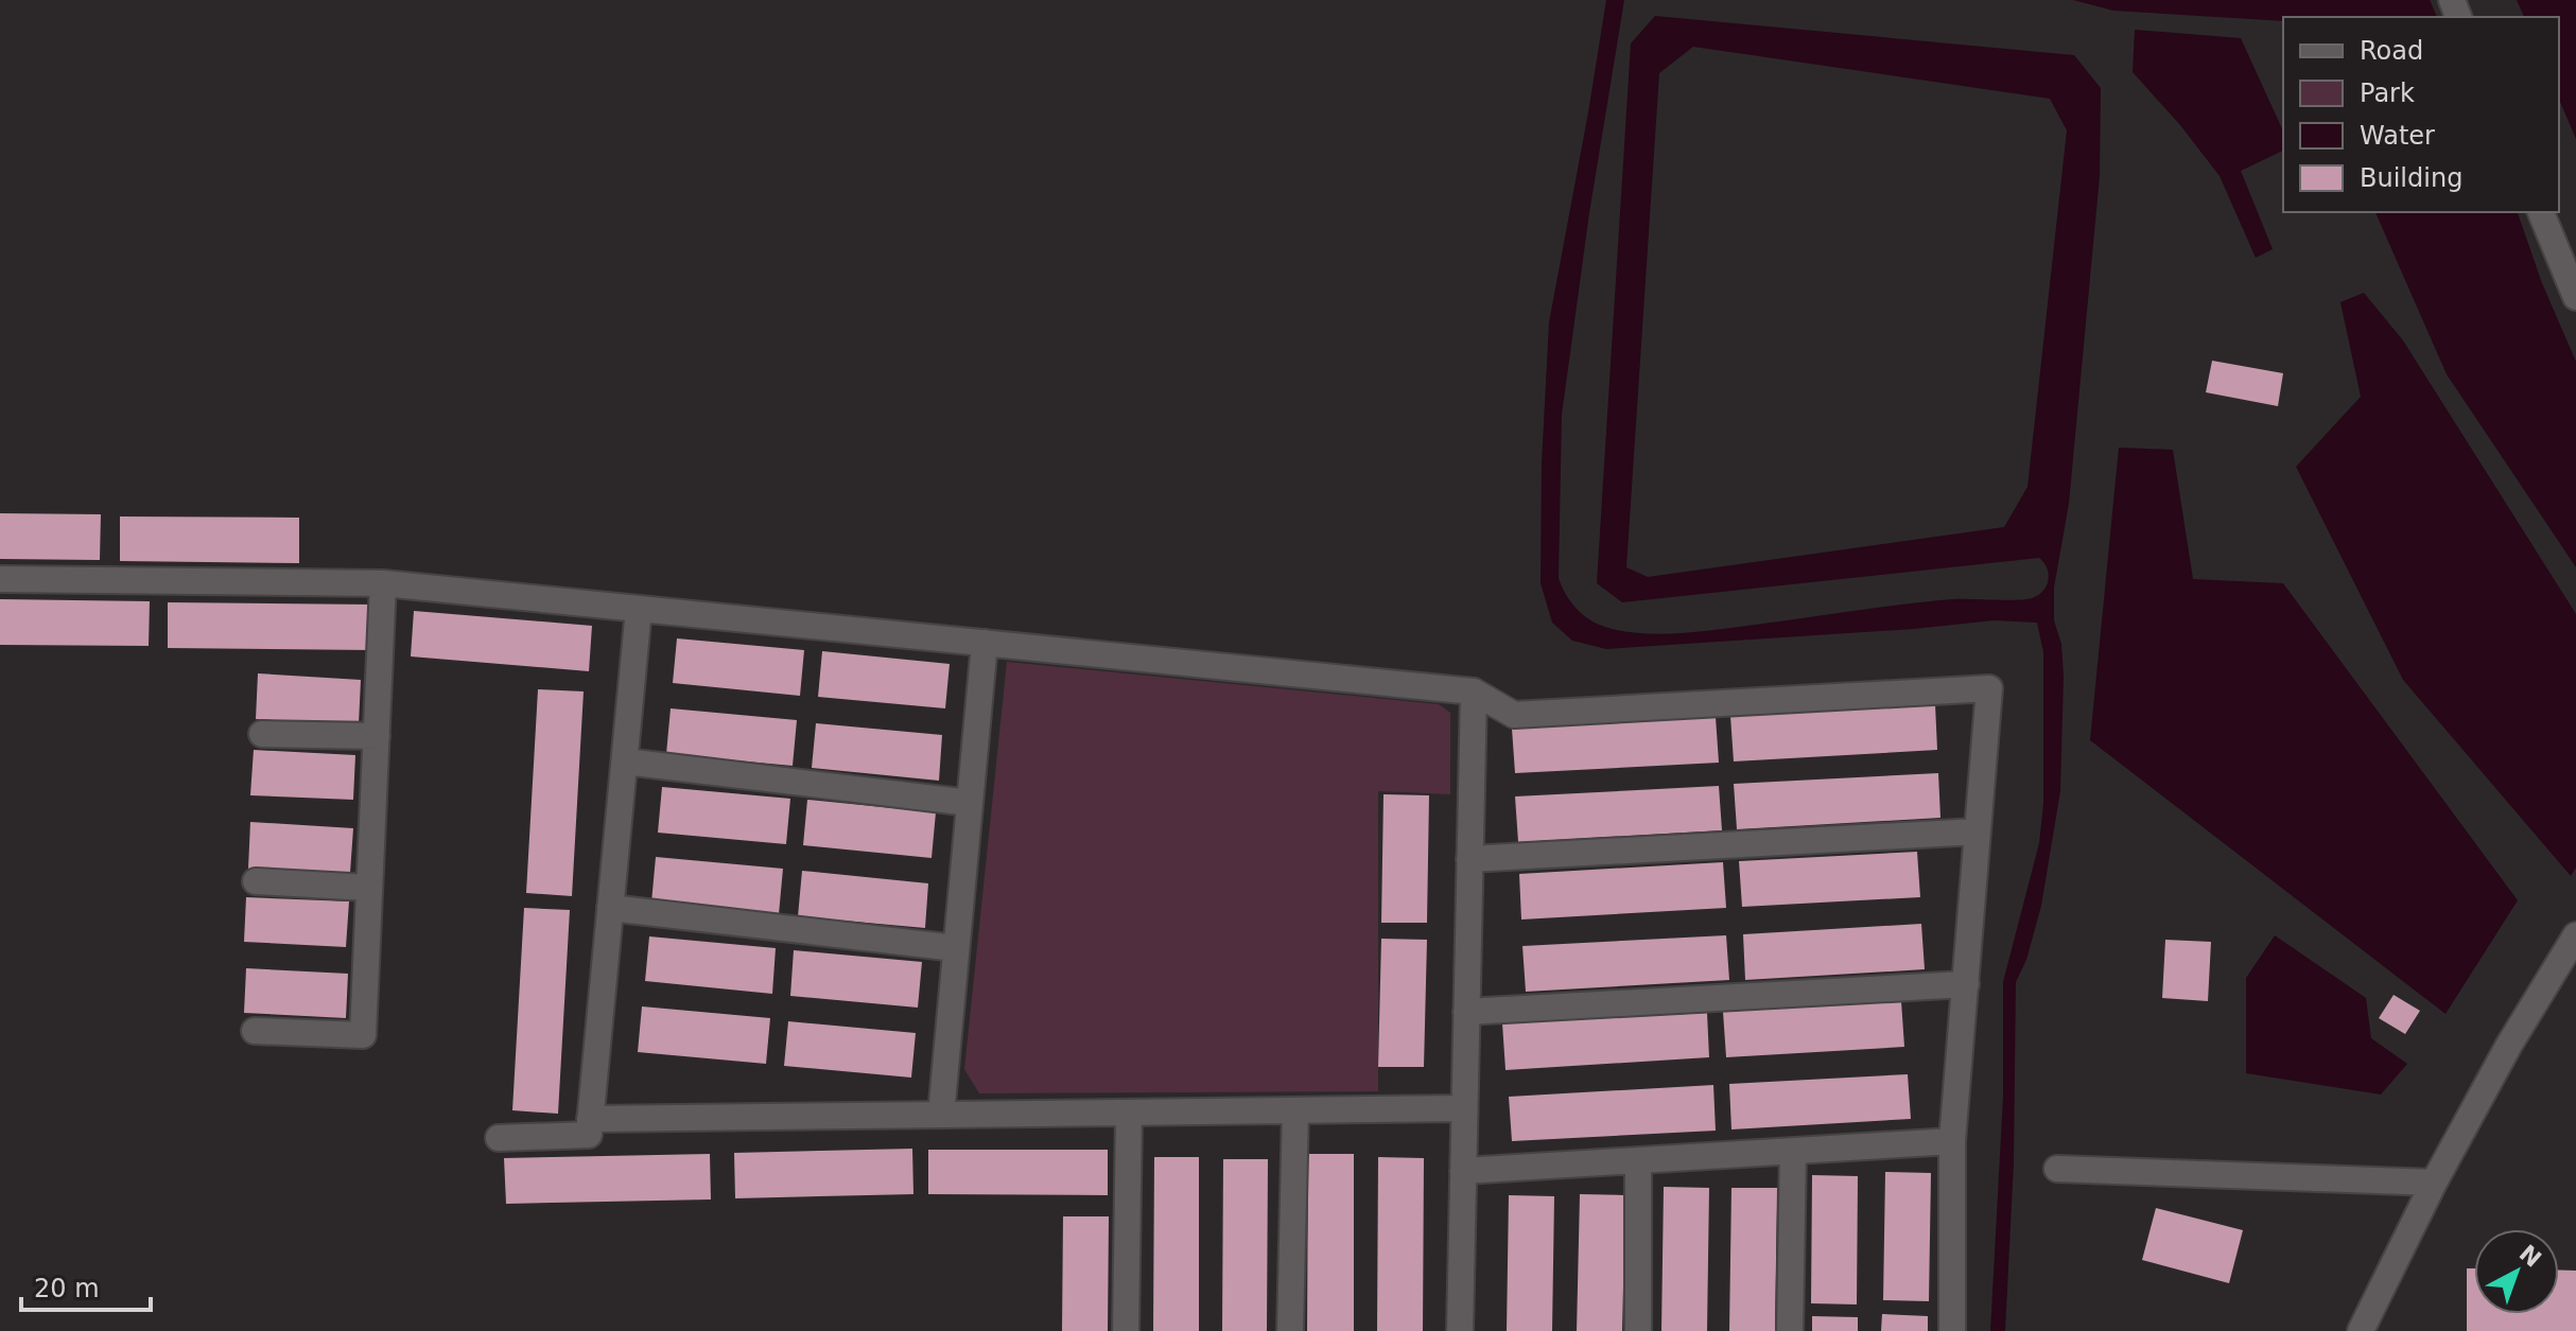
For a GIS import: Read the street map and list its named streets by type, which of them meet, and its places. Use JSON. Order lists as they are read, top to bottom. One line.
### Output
{"legend":["Road","Park","Water","Building"],"scale_bar":"20 m","north":"top right"}
